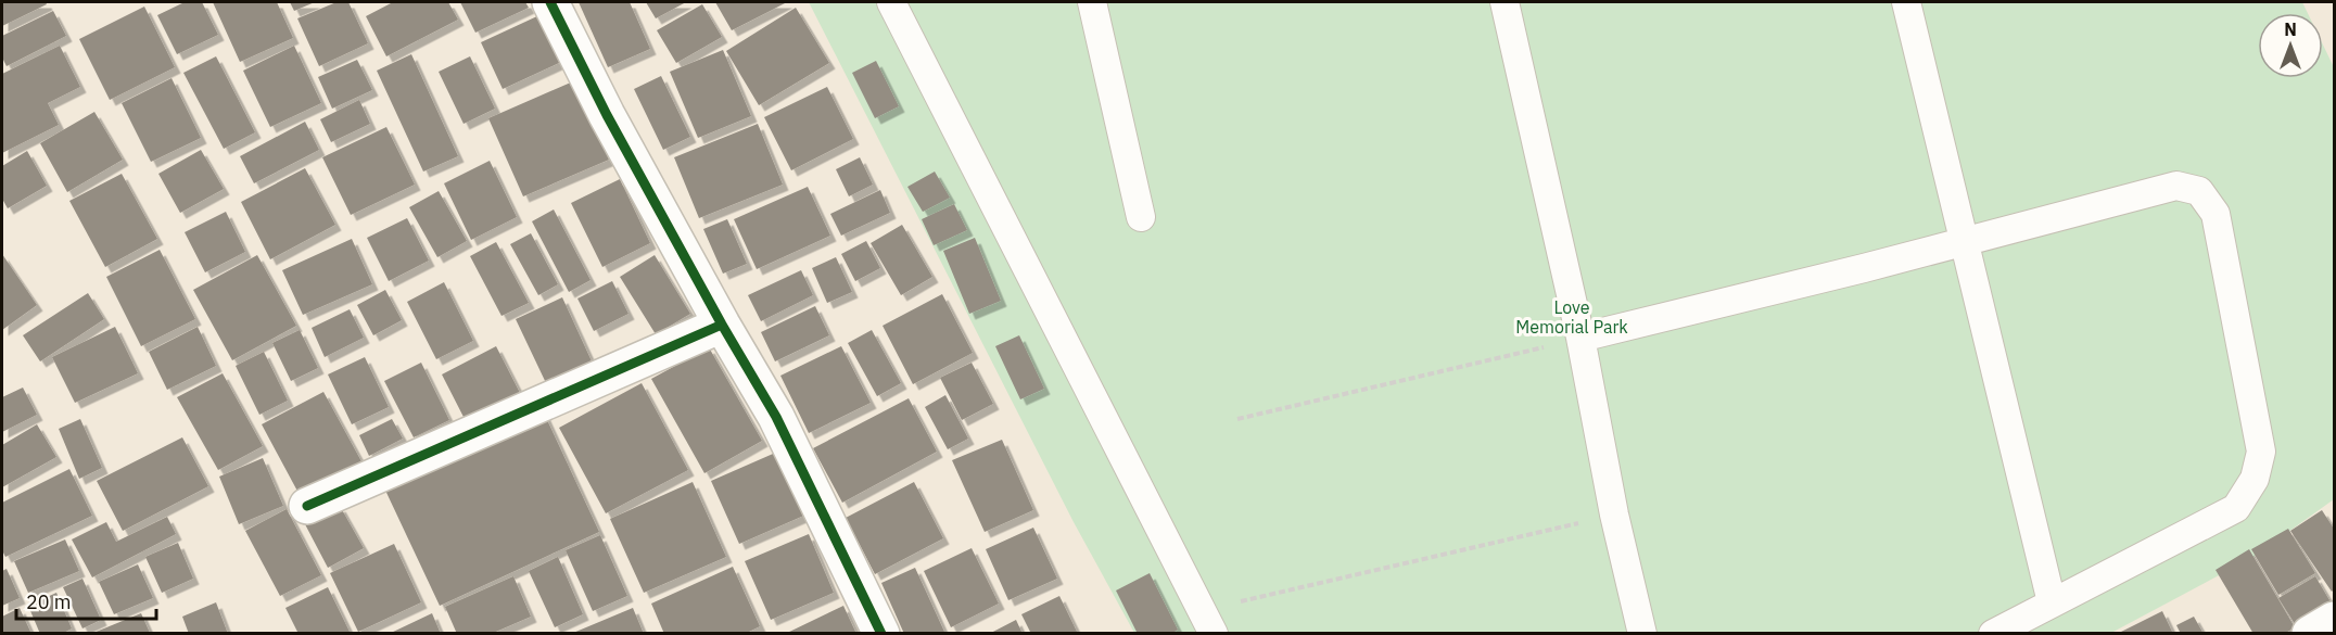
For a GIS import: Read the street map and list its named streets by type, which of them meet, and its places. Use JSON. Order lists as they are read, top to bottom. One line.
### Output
{"parks":["Love Memorial Park"],"scale_bar":"20 m","north":"top"}
